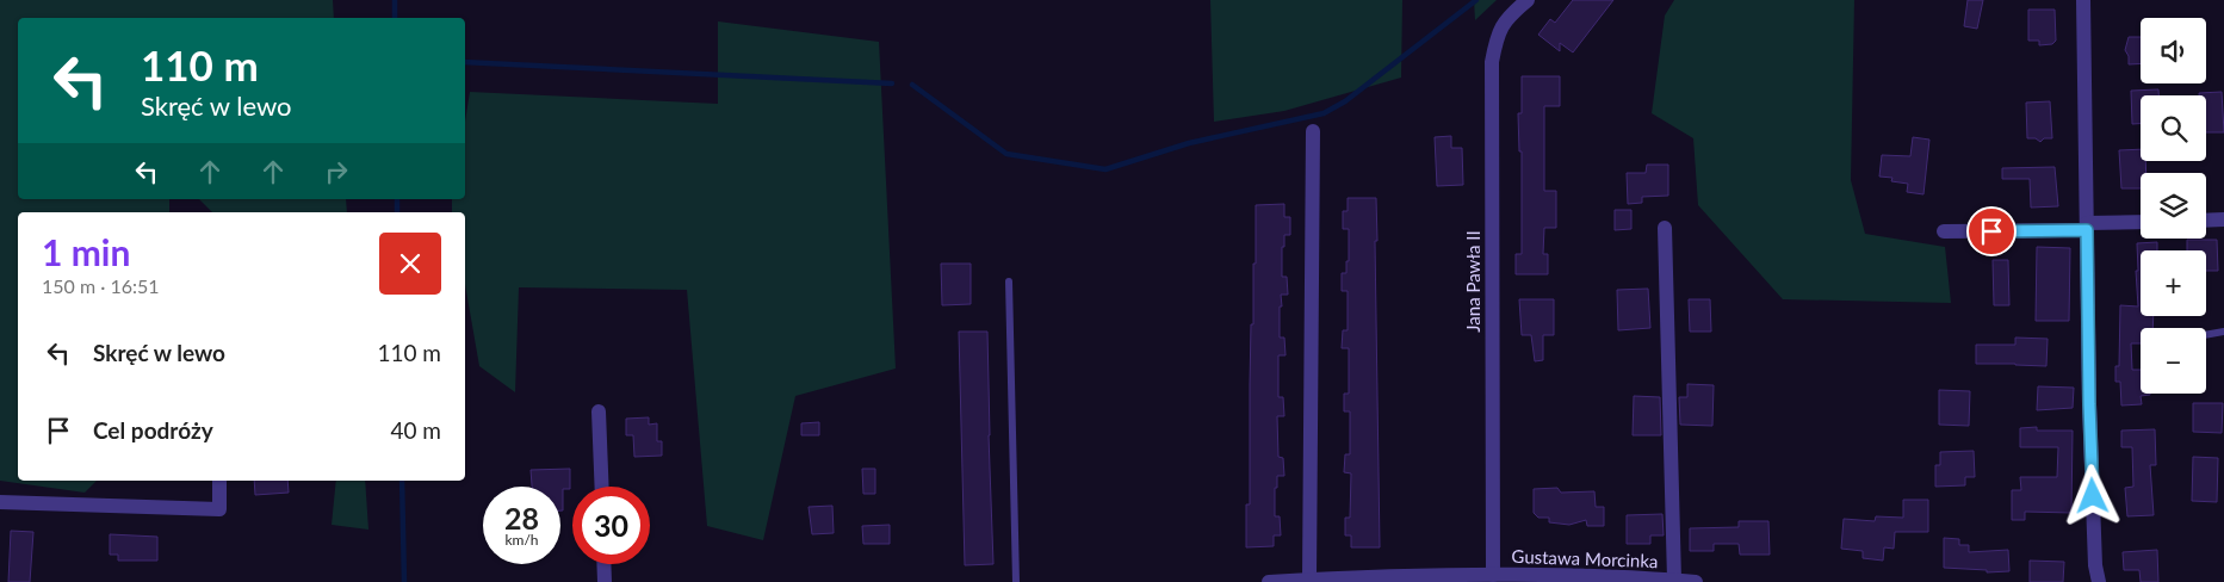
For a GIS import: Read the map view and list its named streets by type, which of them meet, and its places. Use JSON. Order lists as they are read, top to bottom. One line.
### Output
{"streets":{"street":["Jana Pawła II","Gustawa Morcinka"]},"crossings":[["Jana Pawła II","Gustawa Morcinka"]],"page":{"map_buttons":["+","−"],"turn":["110 m","Skręć w lewo"],"heading":["1 min","150 m · 16:51"],"list":[{"name":"Skręć w lewo","value":"110 m"},{"name":"Cel podróży","value":"40 m"}],"speed":"28 km/h","limit":"30"}}
